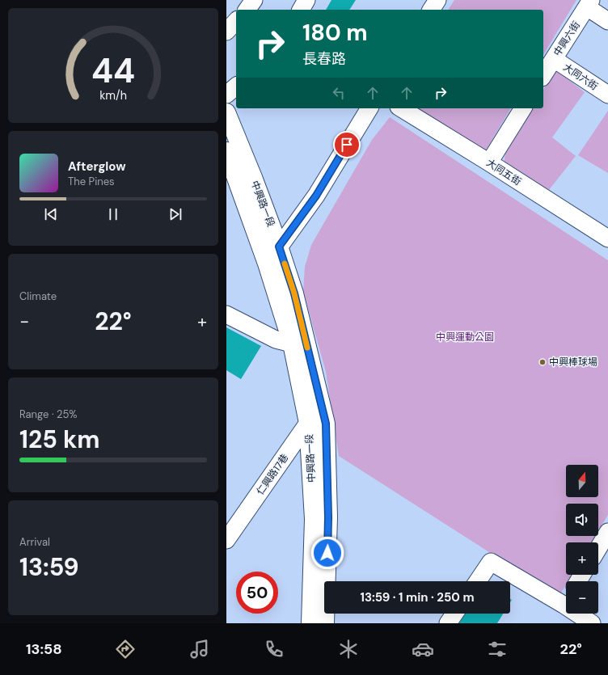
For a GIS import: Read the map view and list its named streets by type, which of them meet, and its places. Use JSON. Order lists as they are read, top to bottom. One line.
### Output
{"streets":{"main road":["中興路一段"],"street":["中興六街","大同六街","大同五街","仁興路17巷"]},"crossings":[["中興六街","大同六街"],["中興路一段","仁興路17巷"]],"parks":["中興運動公園"],"places":["中興棒球場"],"north":"top","page":{"turn":["180 m","長春路"],"song":["Afterglow","The Pines"],"tile":["Climate",["Range · 25%","125 km"],["Arrival","13:59"]],"heat":["−","22°","+"],"map_buttons":["+","−"],"limit":"50","trip":"13:59 · 1 min · 250 m","tabs":["13:58","22°"],"gauge":["44","km/h"]}}
